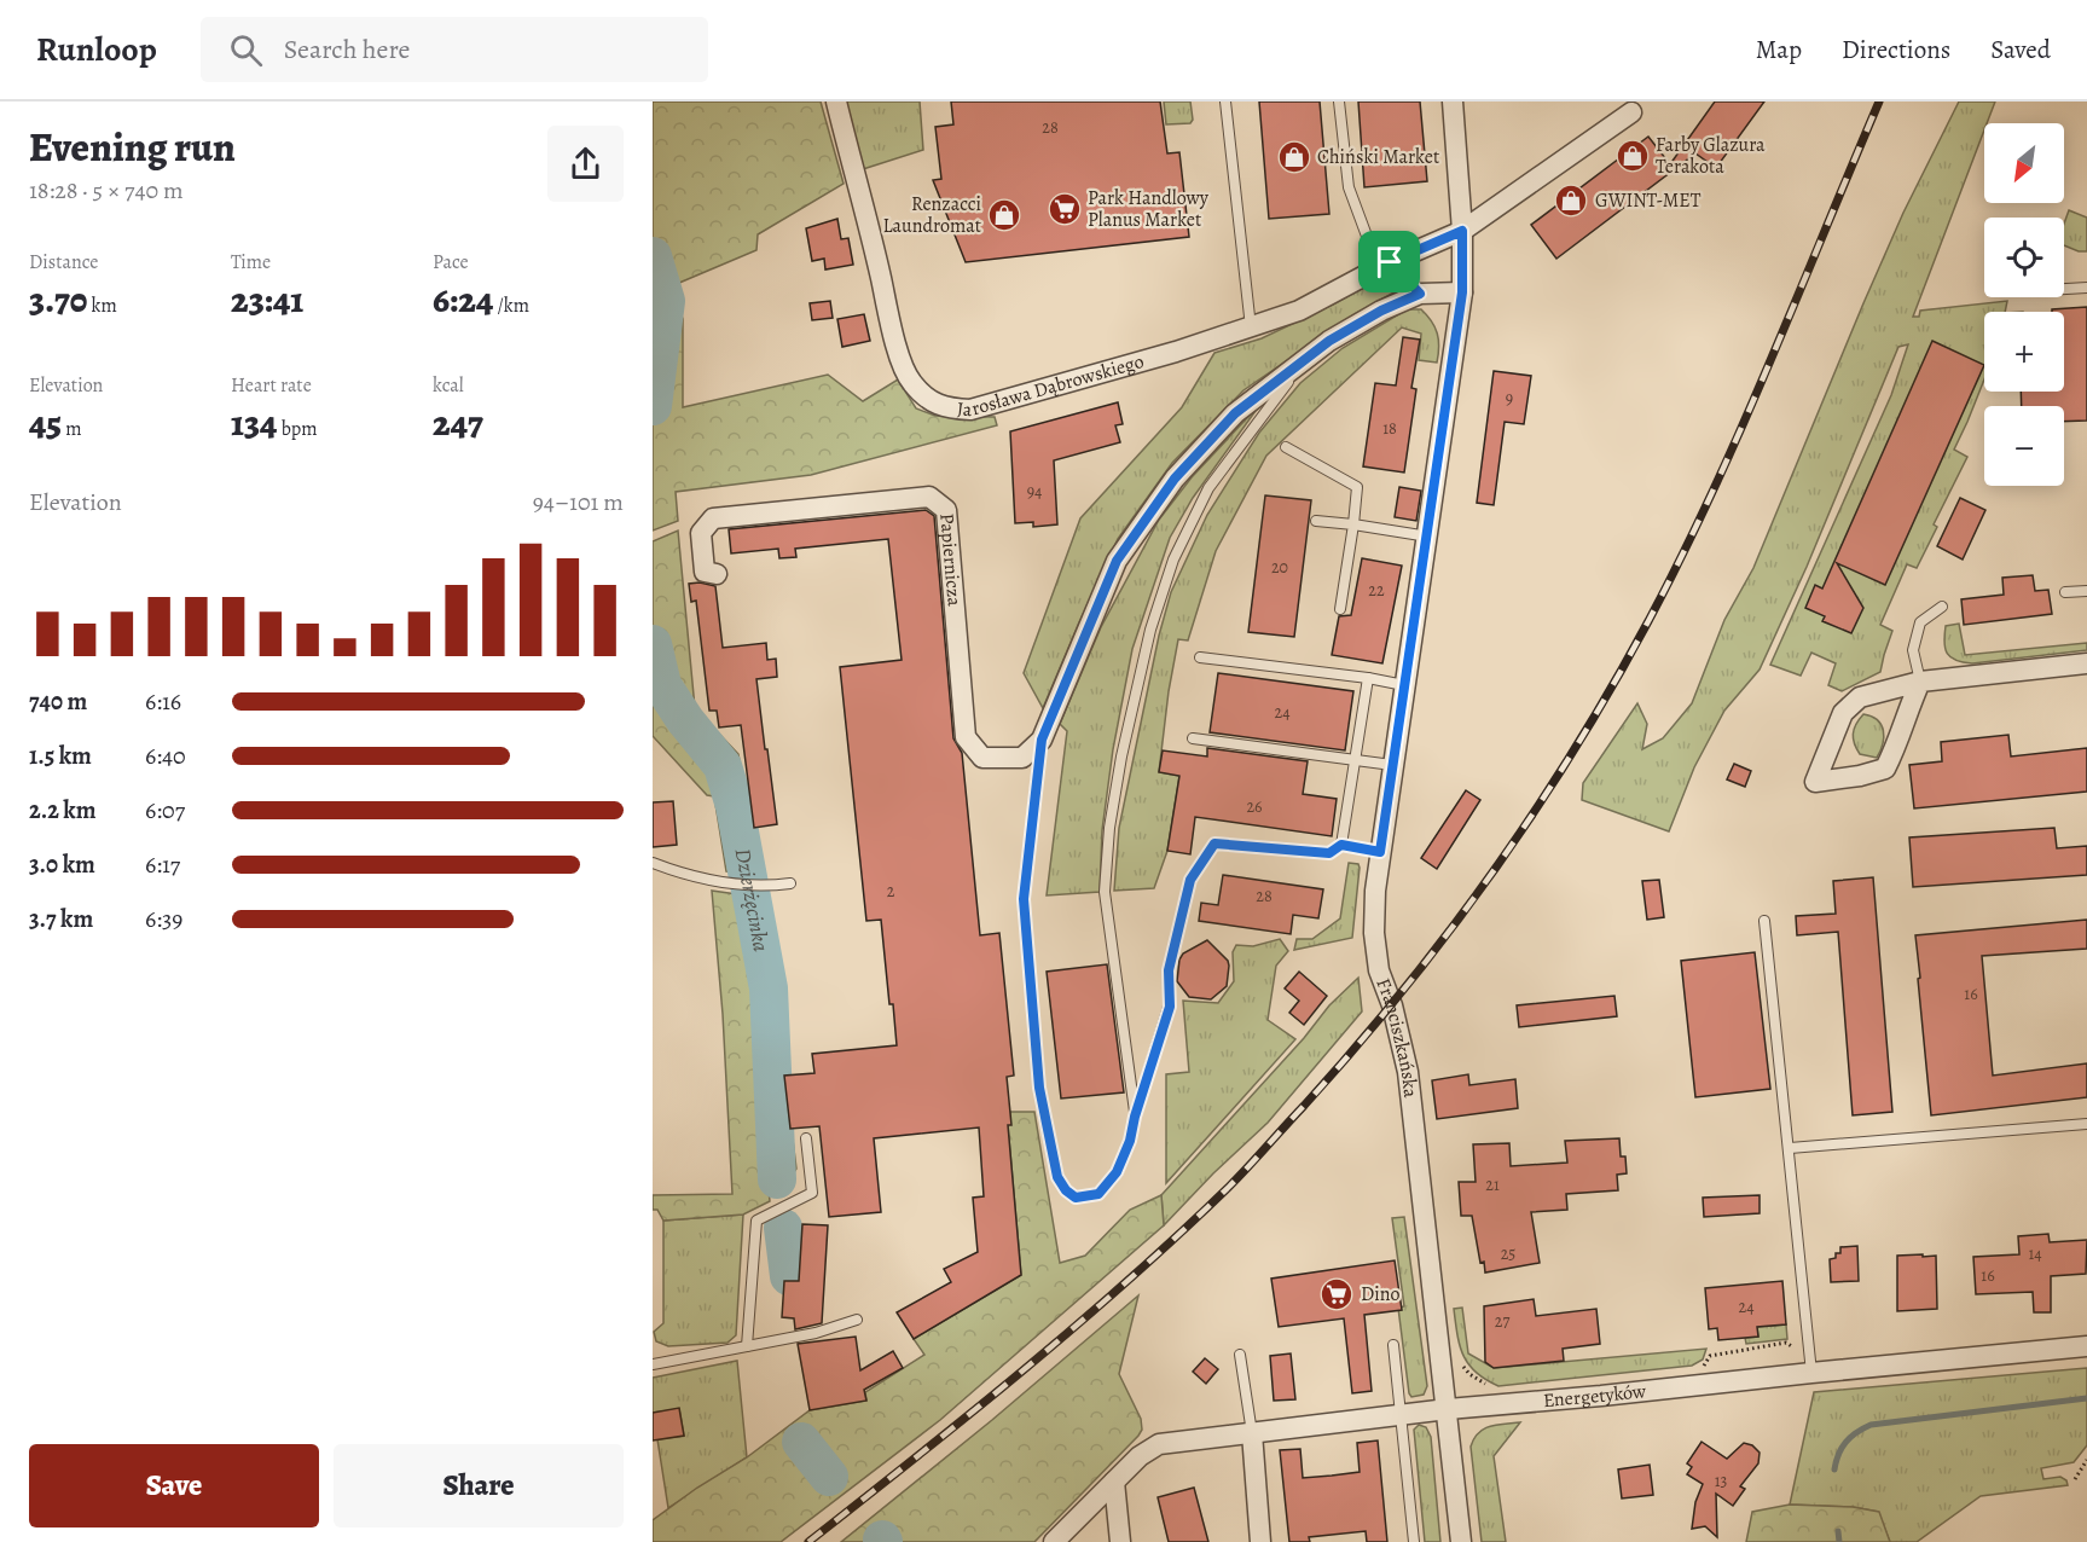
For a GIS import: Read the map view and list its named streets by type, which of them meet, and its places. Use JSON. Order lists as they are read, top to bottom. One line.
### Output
{"streets":{"street":["Jarosława Dąbrowskiego","Papiernicza","Franciszkańska","Energetyków"]},"crossings":[["Jarosława Dąbrowskiego","Franciszkańska"],["Franciszkańska","Energetyków"]],"water":["Dzierżęcinka"],"places":{"shop":["Farby Glazura Terakota","Chiński Market","GWINT-MET","Renzacci Laundromat"],"supermarket":["Park Handlowy Planus Market","Dino"]},"house_numbers":["28","9","18","94","20","22","24","26","2","28","16","21","25","14","16","24","27","13"],"north":"bottom left","page":{"header":"Runloop","search":"Search here","nav":["Map","Directions","Saved"],"heading":["Evening run","18:28 · 5 × 740 m"],"map_buttons":["+","−"],"stats":[["Distance","3.70 km"],["Time","23:41"],["Pace","6:24 /km"],["Elevation","45 m"],["Heart rate","134 bpm"],["kcal","247"]],"chart":["Elevation","94–101 m"],"list":[{"name":"740 m","note":"6:16"},{"name":"1.5 km","note":"6:40"},{"name":"2.2 km","note":"6:07"},{"name":"3.0 km","note":"6:17"},{"name":"3.7 km","note":"6:39"}],"buttons":["Save","Share"]}}
